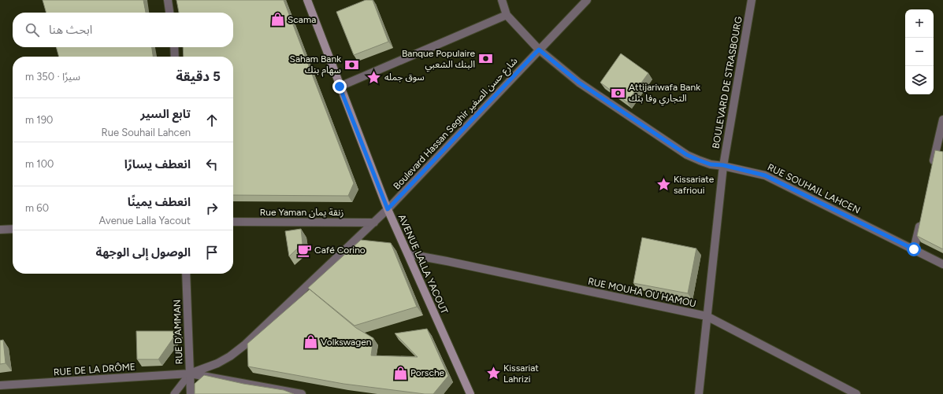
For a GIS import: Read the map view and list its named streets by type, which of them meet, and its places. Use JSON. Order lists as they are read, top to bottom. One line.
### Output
{"streets":{"main road":["AVENUE LALLA YACOUT"],"street":["BOULEVARD DE STRASBOURG","Boulevard Hassan Seghir شارع حسن الصغير","RUE SOUHAIL LAHCEN","Rue Yaman زنقة يمان","RUE MOUHA OU HAMOU","RUE D'AMMAN","RUE DE LA DRÔME"]},"crossings":[["BOULEVARD DE STRASBOURG","RUE SOUHAIL LAHCEN"],["BOULEVARD DE STRASBOURG","RUE MOUHA OU HAMOU"],["Boulevard Hassan Seghir شارع حسن الصغير","RUE SOUHAIL LAHCEN"],["Boulevard Hassan Seghir شارع حسن الصغير","Rue Yaman زنقة يمان"],["Boulevard Hassan Seghir شارع حسن الصغير","AVENUE LALLA YACOUT"],["Boulevard Hassan Seghir شارع حسن الصغير","RUE D'AMMAN"],["Boulevard Hassan Seghir شارع حسن الصغير","RUE DE LA DRÔME"],["AVENUE LALLA YACOUT","RUE MOUHA OU HAMOU"],["RUE D'AMMAN","RUE DE LA DRÔME"]],"places":{"shop":["Scama","Volkswagen","Porsche"],"bank":["Banque Populaire البنك الشعبي","Saham Bank سهام بنك","Attijariwafa Bank التجاري وفا بنك"],"place":["سوق جمله","Kissariate safrioui","Kissariat Lahrizi"],"cafe":["Café Corino"]},"page":{"map_buttons":["+","−"],"search":"ابحث هنا","heading":["5 دقيقة","سيرًا · 350 m"],"list":[["تابع السير","Rue Souhail Lahcen","190 m"],["انعطف يسارًا","100 m"],["انعطف يمينًا","Avenue Lalla Yacout","60 m"],"الوصول إلى الوجهة"]}}
